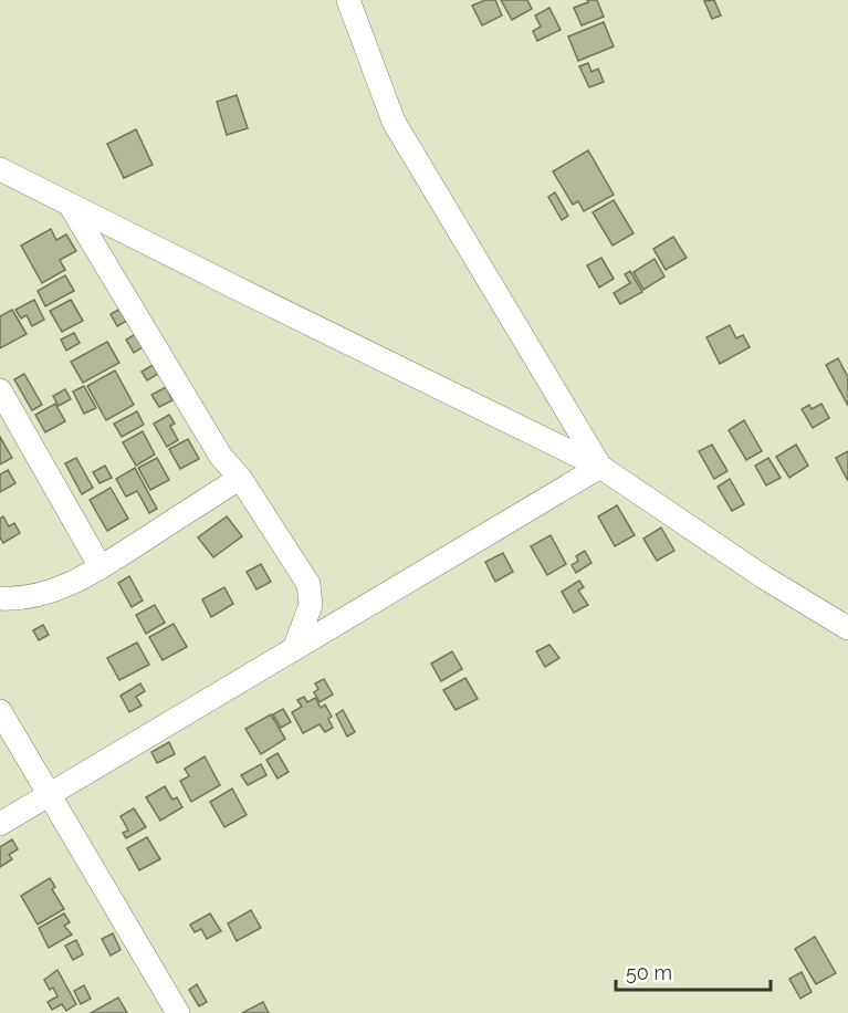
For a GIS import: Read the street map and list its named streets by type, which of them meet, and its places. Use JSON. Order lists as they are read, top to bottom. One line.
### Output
{"scale_bar":"50 m"}
